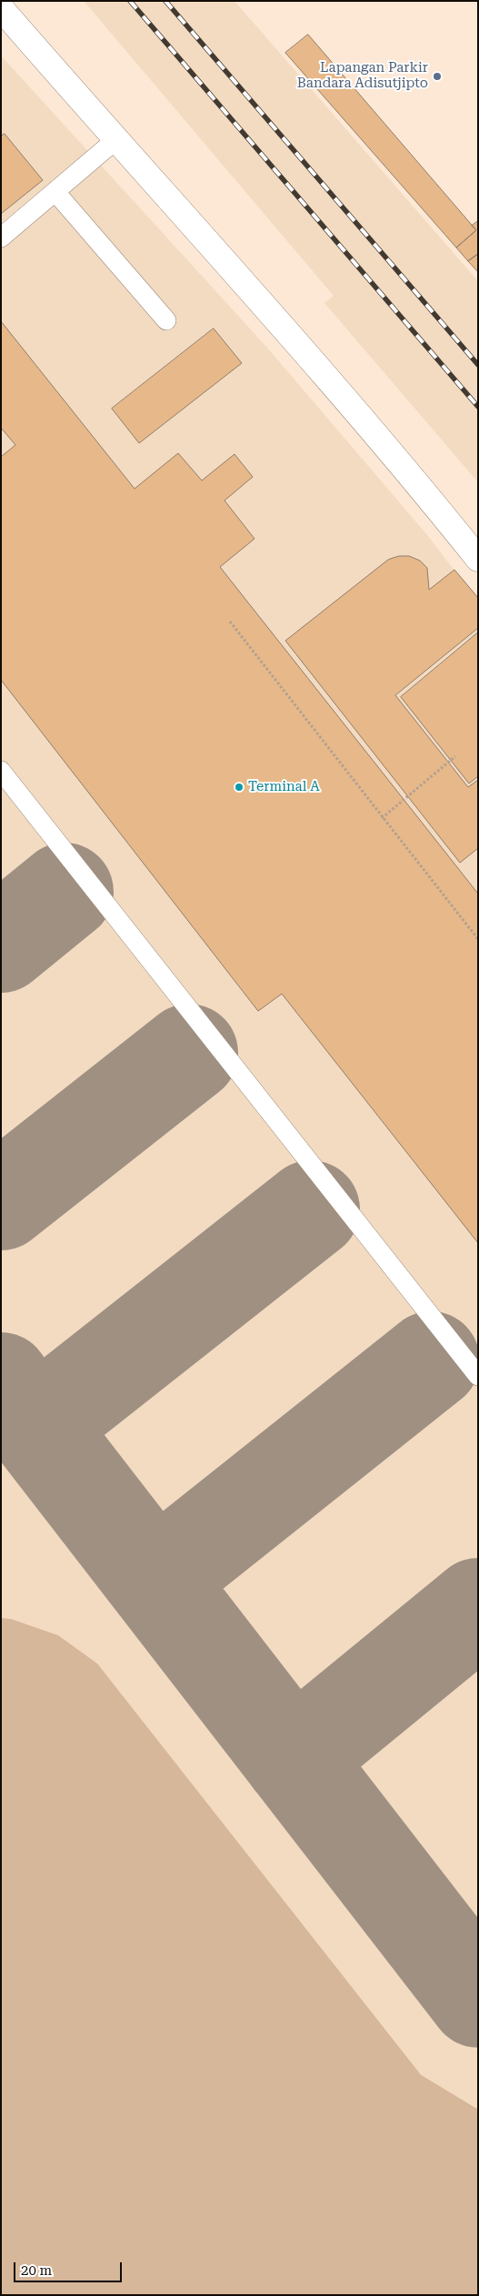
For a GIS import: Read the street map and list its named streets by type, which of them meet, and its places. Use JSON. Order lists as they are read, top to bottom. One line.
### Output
{"places":["Lapangan Parkir Bandara Adisutjipto","Terminal A"],"scale_bar":"20 m"}
